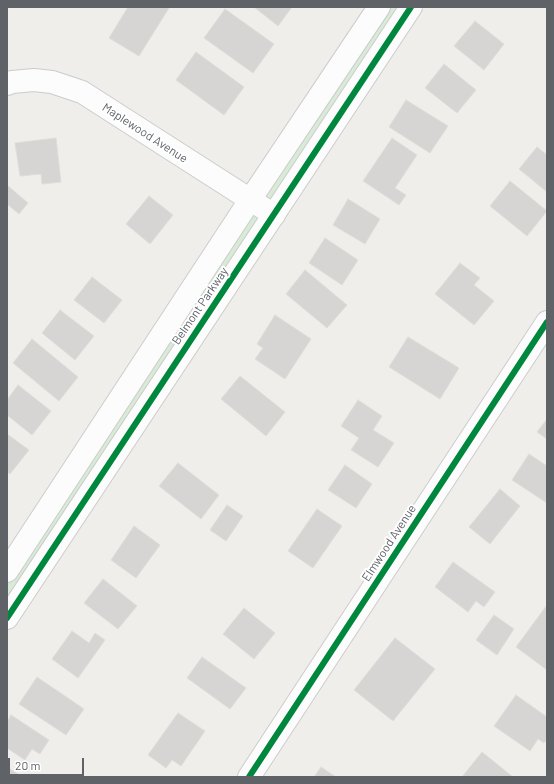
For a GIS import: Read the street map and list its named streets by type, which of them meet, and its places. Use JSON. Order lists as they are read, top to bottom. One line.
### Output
{"streets":{"street":["Maplewood Avenue","Belmont Parkway","Elmwood Avenue"]},"crossings":[["Maplewood Avenue","Belmont Parkway"]],"scale_bar":"20 m"}
